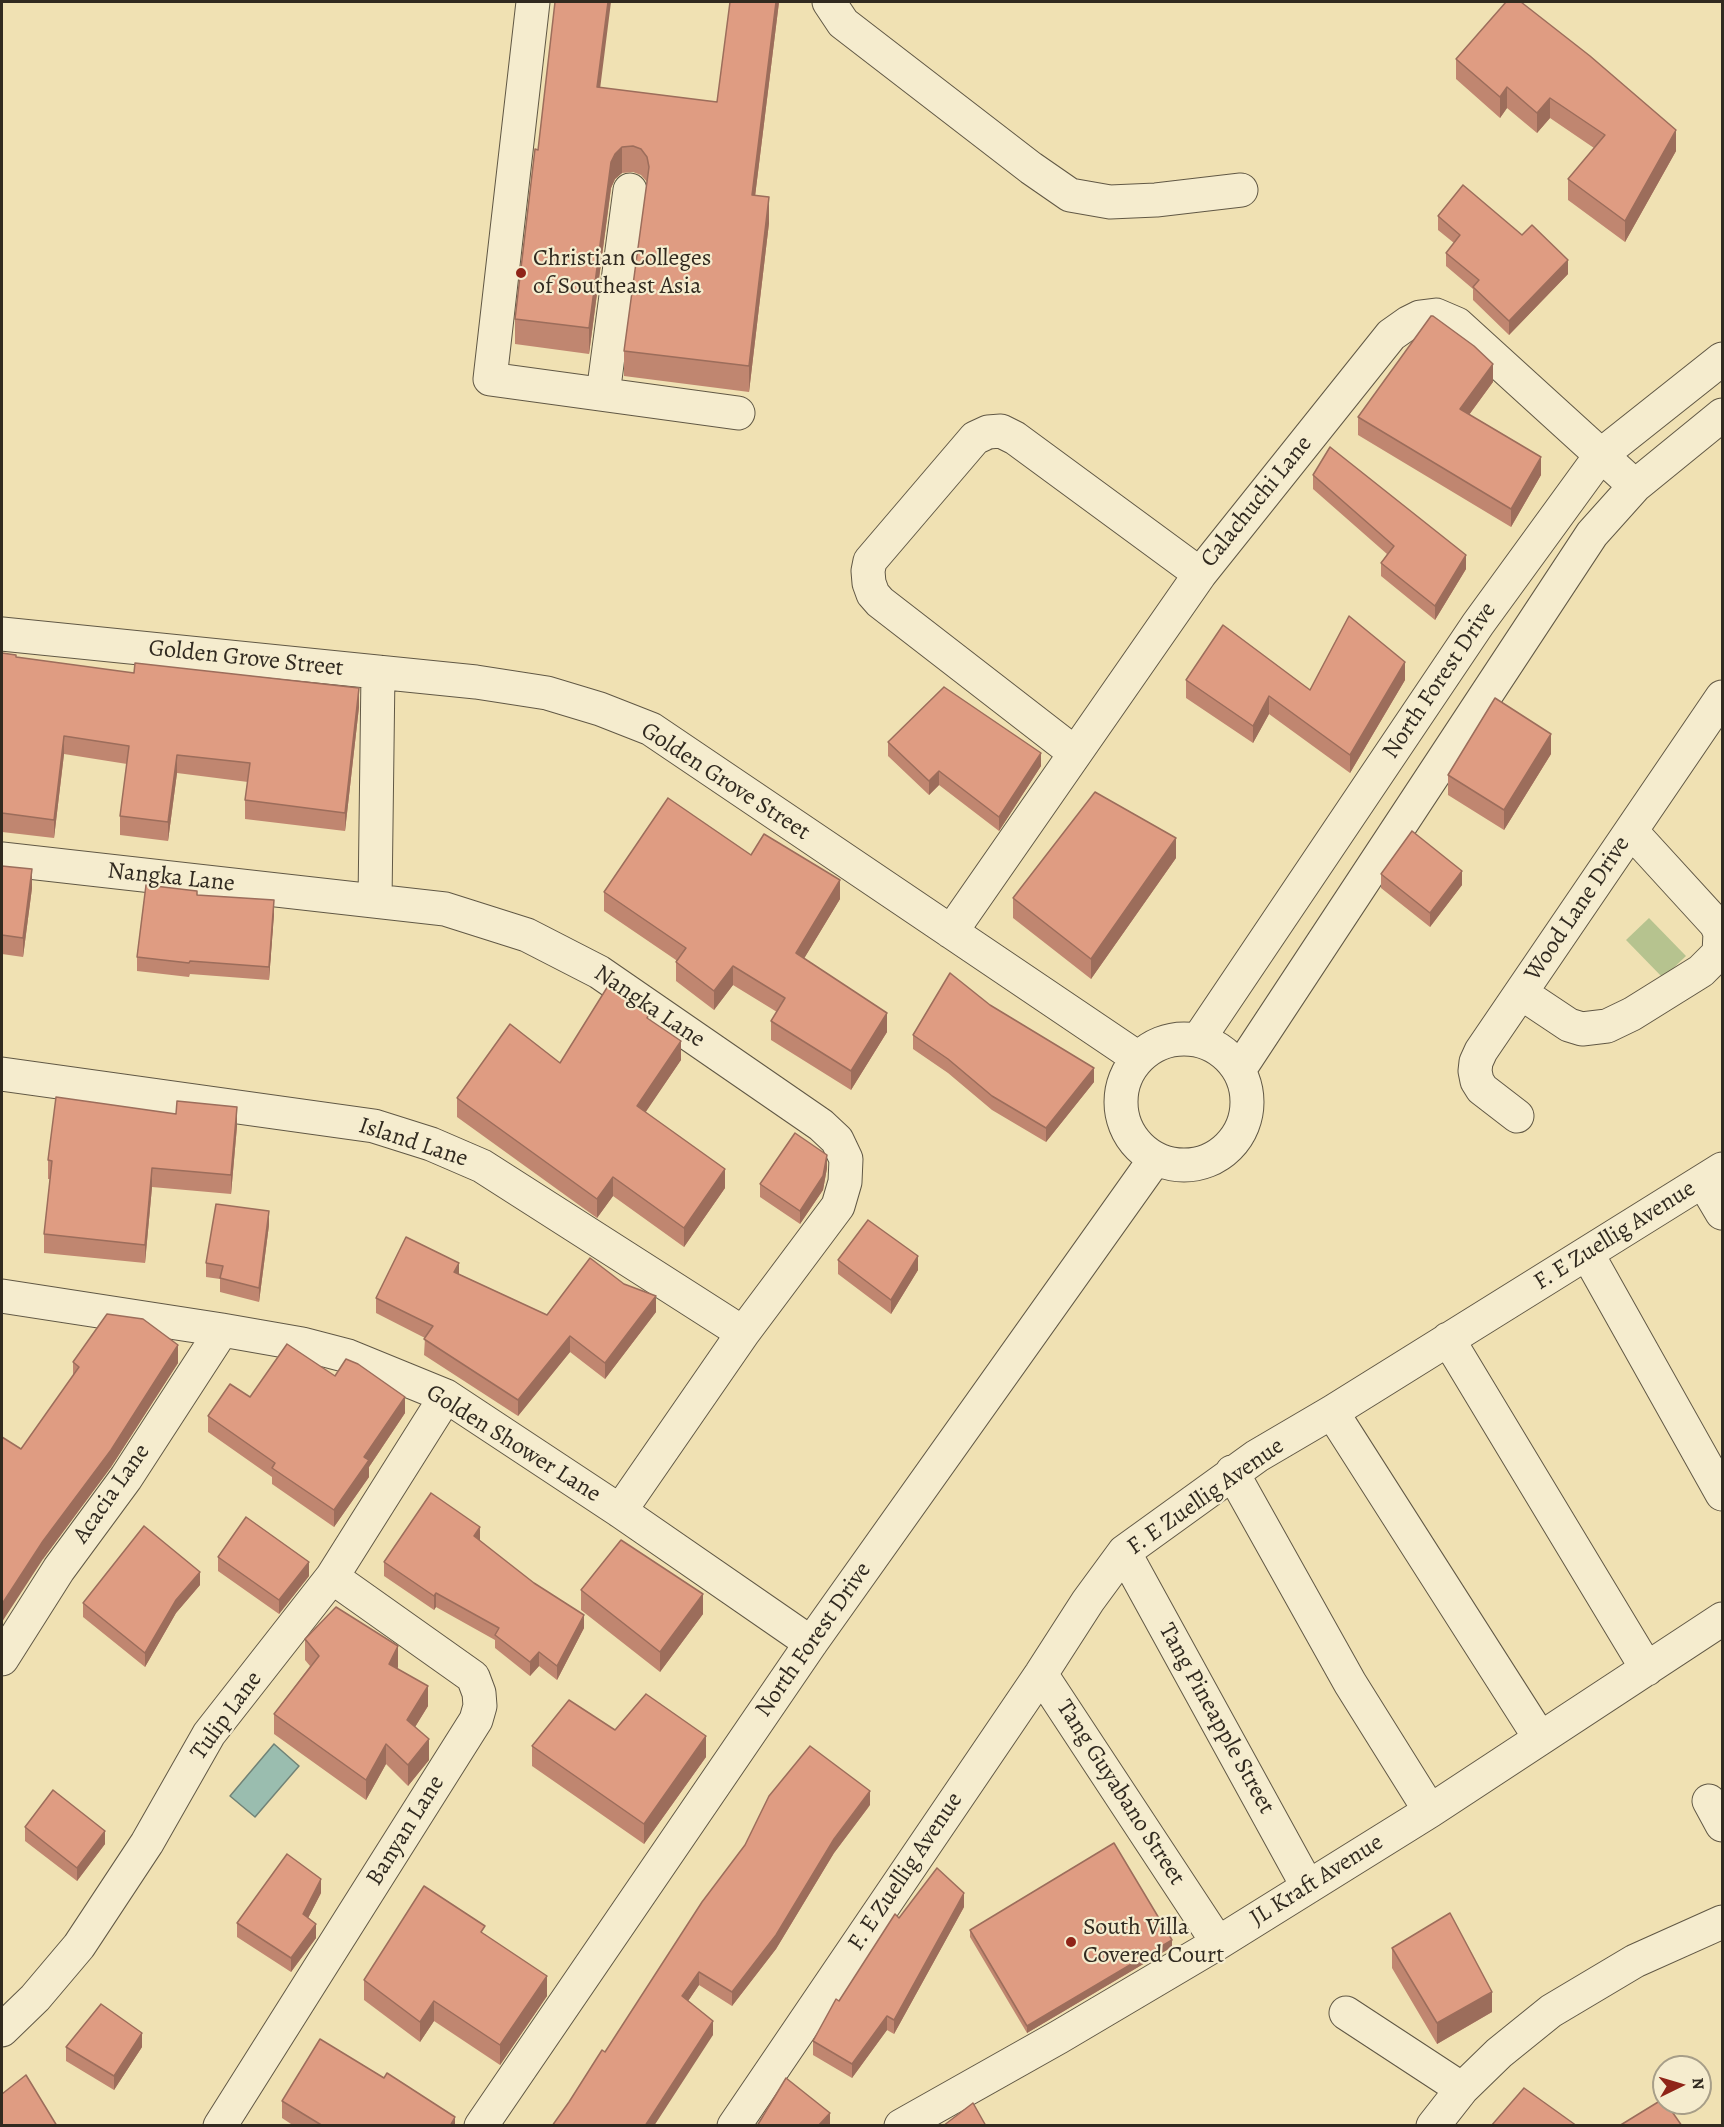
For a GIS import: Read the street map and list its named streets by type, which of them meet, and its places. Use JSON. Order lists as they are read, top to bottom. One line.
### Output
{"streets":{"street":["Calachuchi Lane","Golden Grove Street","North Forest Drive","Nangka Lane","Wood Lane Drive","Island Lane","F. E Zuellig Avenue","Golden Shower Lane","Acacia Lane","Tulip Lane","Tang Pineapple Street","Tang Guyabano Street","Banyan Lane","JL Kraft Avenue"]},"crossings":[["Calachuchi Lane","Golden Grove Street"],["Calachuchi Lane","North Forest Drive"],["Golden Grove Street","North Forest Drive"],["North Forest Drive","Golden Shower Lane"],["Nangka Lane","Island Lane"],["Nangka Lane","Golden Shower Lane"],["F. E Zuellig Avenue","Tang Pineapple Street"],["F. E Zuellig Avenue","Tang Guyabano Street"],["Golden Shower Lane","Acacia Lane"],["Golden Shower Lane","Tulip Lane"],["Tulip Lane","Banyan Lane"],["Tang Pineapple Street","JL Kraft Avenue"],["Tang Guyabano Street","JL Kraft Avenue"]],"places":["Christian Colleges of Southeast Asia","South Villa Covered Court"],"north":"right"}
